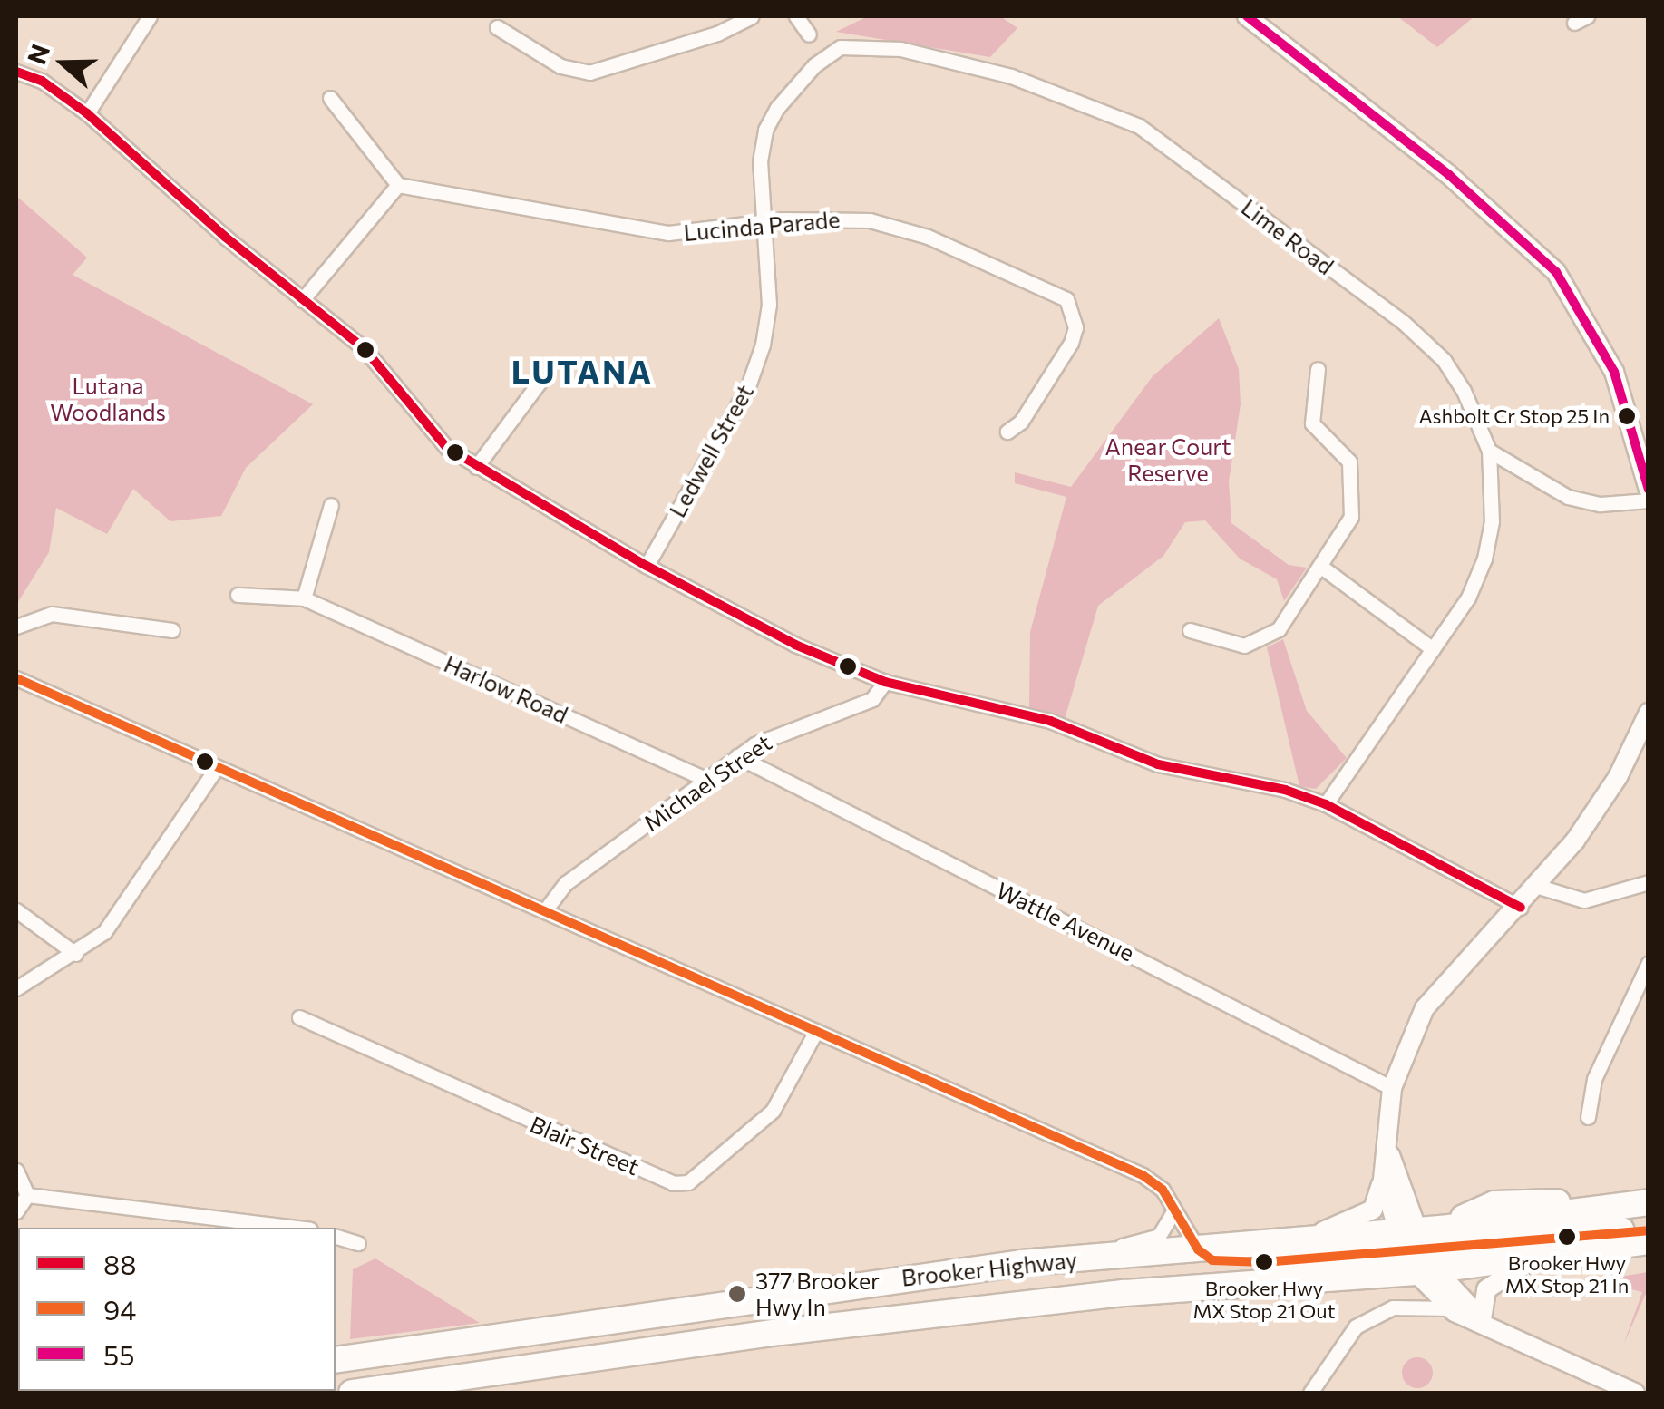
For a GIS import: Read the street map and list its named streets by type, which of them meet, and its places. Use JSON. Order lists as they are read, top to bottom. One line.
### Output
{"streets":{"highway":["Brooker Highway"],"street":["Lucinda Parade","Lime Road","Ledwell Street","Harlow Road","Michael Street","Wattle Avenue","Blair Street"]},"crossings":[["Lucinda Parade","Lime Road"],["Lucinda Parade","Ledwell Street"],["Lime Road","Ledwell Street"],["Harlow Road","Michael Street"],["Michael Street","Wattle Avenue"]],"districts":["LUTANA"],"parks":["Lutana Woodlands","Anear Court Reserve"],"places":["Ashbolt Cr Stop 25 In","Brooker Hwy MX Stop 21 In","Brooker Hwy MX Stop 21 Out","377 Brooker Hwy In"],"lines":["transit line 55","transit line 88","transit line 94"],"legend":["88","94","55"],"north":"left"}
